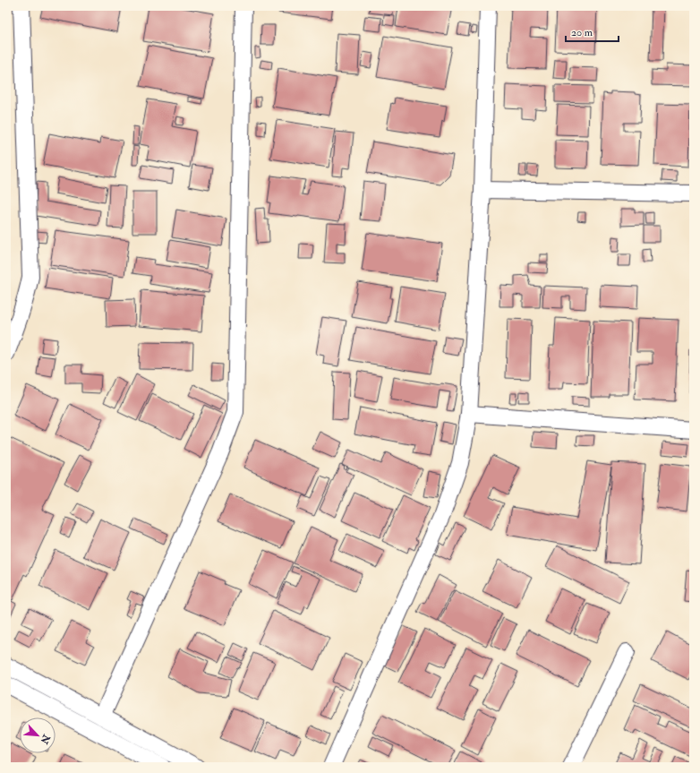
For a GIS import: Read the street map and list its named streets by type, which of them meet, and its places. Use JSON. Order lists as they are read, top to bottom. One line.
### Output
{"scale_bar":"20 m","north":"bottom right"}
